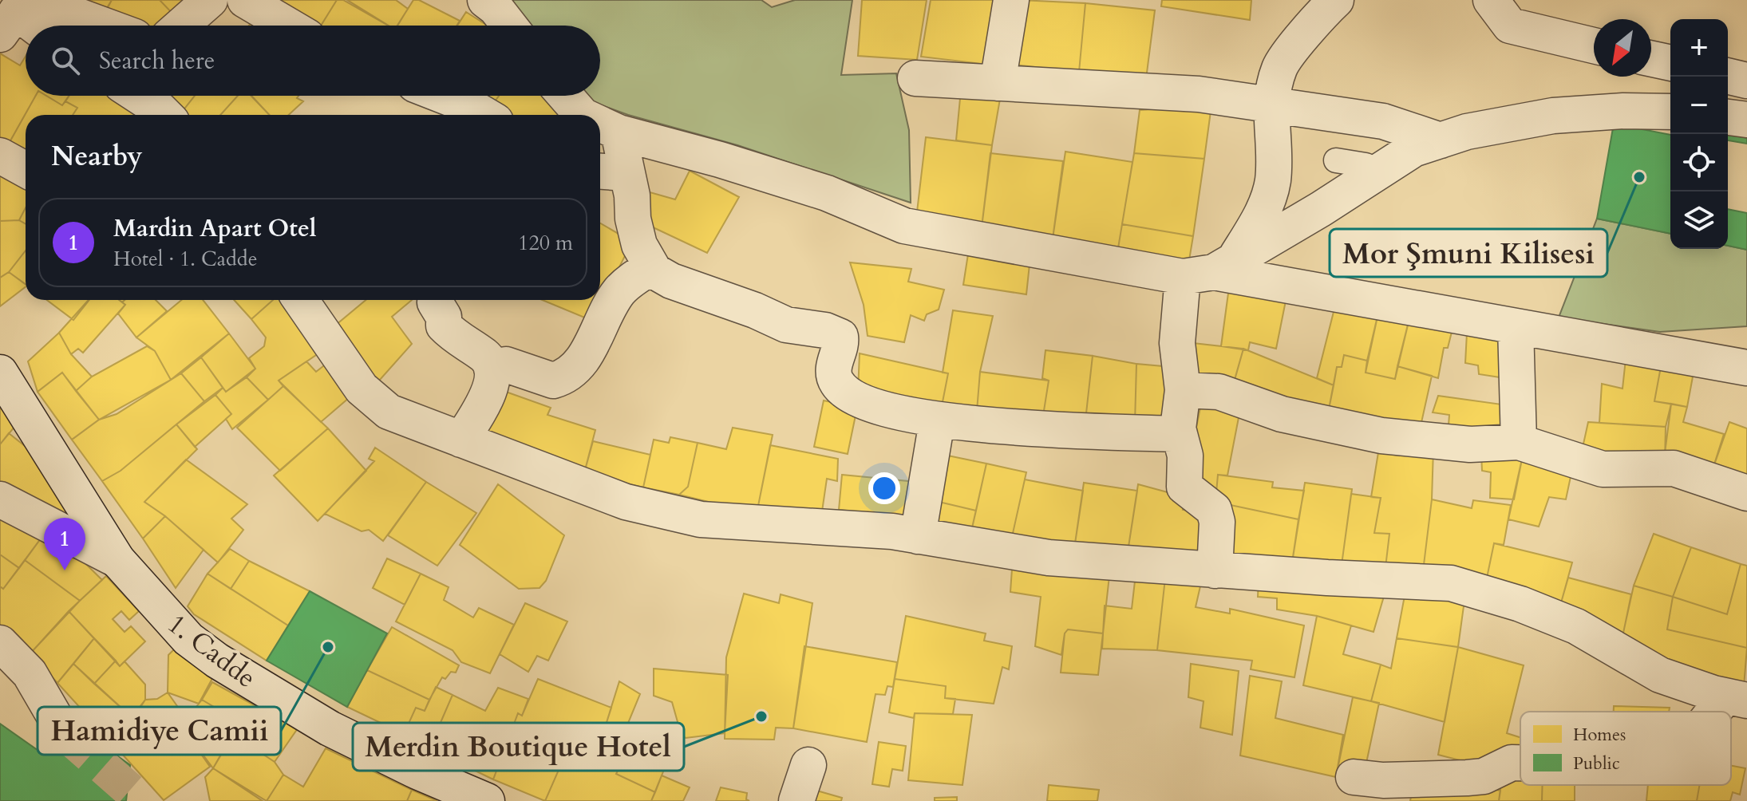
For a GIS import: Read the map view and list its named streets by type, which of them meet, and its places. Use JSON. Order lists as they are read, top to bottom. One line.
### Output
{"streets":{"street":["1. Cadde"]},"places":["Mor Şmuni Kilisesi","Hamidiye Camii","Merdin Boutique Hotel"],"legend":["Homes","Public"],"north":"bottom left","page":{"map_buttons":["+","−"],"search":"Search here","heading":"Nearby","list":[{"mark":"1","name":"Mardin Apart Otel","note":"Hotel · 1. Cadde","value":"120 m"}],"pins":"1"}}
